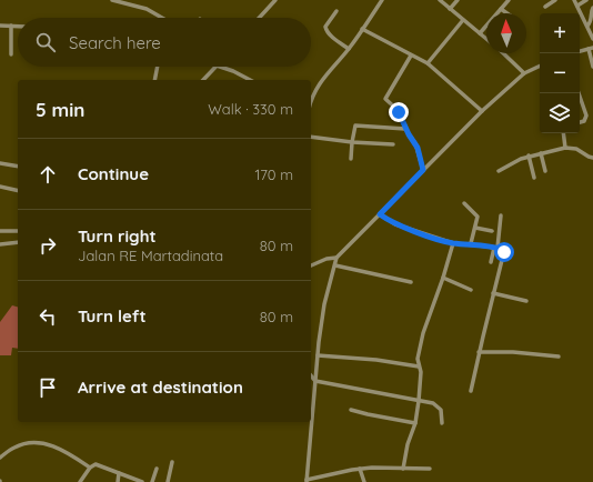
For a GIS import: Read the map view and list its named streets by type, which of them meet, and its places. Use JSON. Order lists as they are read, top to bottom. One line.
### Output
{"north":"top","page":{"map_buttons":["+","−"],"search":"Search here","heading":["5 min","Walk · 330 m"],"list":[["Continue","170 m"],["Turn right","Jalan RE Martadinata","80 m"],["Turn left","80 m"],"Arrive at destination"]}}
